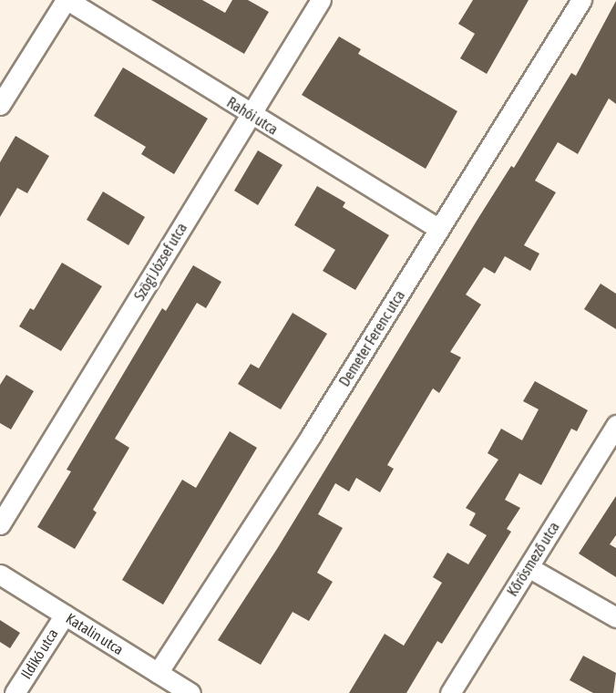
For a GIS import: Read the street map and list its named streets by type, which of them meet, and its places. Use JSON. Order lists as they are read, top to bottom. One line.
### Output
{"streets":{"street":["Rahói utca","Szögi József utca","Demeter Ferenc utca","Kőrösmező utca","Katalin utca","Ildikó utca"]},"crossings":[["Rahói utca","Szögi József utca"],["Rahói utca","Demeter Ferenc utca"],["Demeter Ferenc utca","Katalin utca"],["Katalin utca","Ildikó utca"]]}
